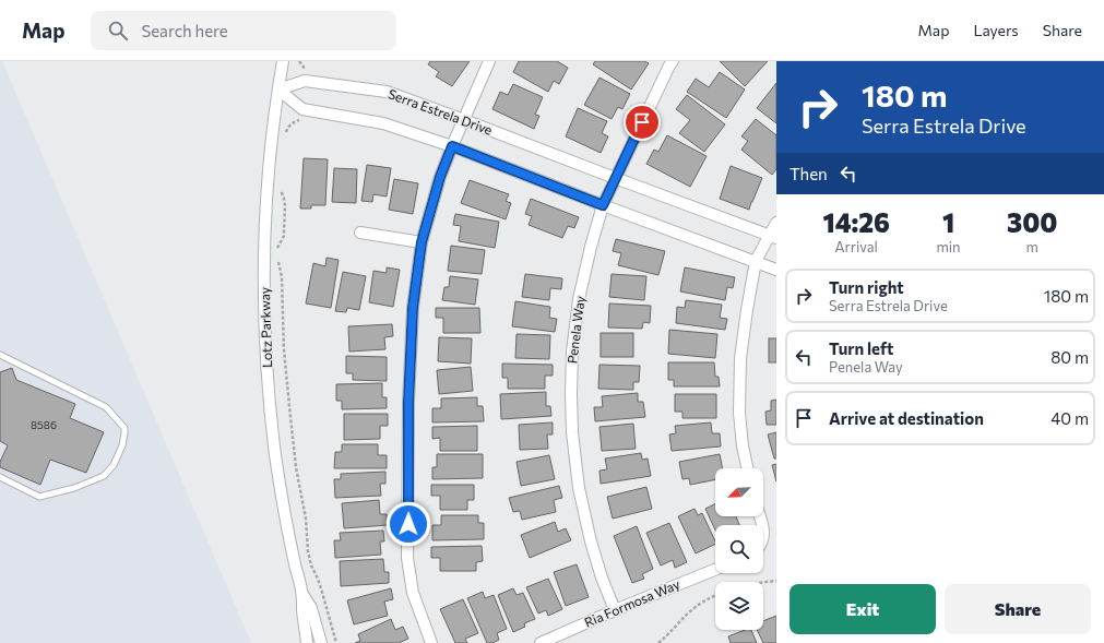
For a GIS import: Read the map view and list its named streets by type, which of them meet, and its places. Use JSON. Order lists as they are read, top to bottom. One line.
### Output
{"streets":{"street":["Serra Estrela Drive","Lotz Parkway","Penela Way","Ria Formosa Way"]},"crossings":[["Serra Estrela Drive","Lotz Parkway"],["Serra Estrela Drive","Penela Way"],["Penela Way","Ria Formosa Way"]],"house_numbers":["8586"],"north":"bottom left","page":{"header":"Map","search":"Search here","nav":["Map","Layers","Share"],"turn":["180 m","Serra Estrela Drive"],"then":"Then","eta":["14:26","Arrival","1","min","300","m"],"list":[{"name":"Turn right","note":"Serra Estrela Drive","value":"180 m"},{"name":"Turn left","note":"Penela Way","value":"80 m"},{"name":"Arrive at destination","value":"40 m"}],"buttons":["Exit","Share"]}}
